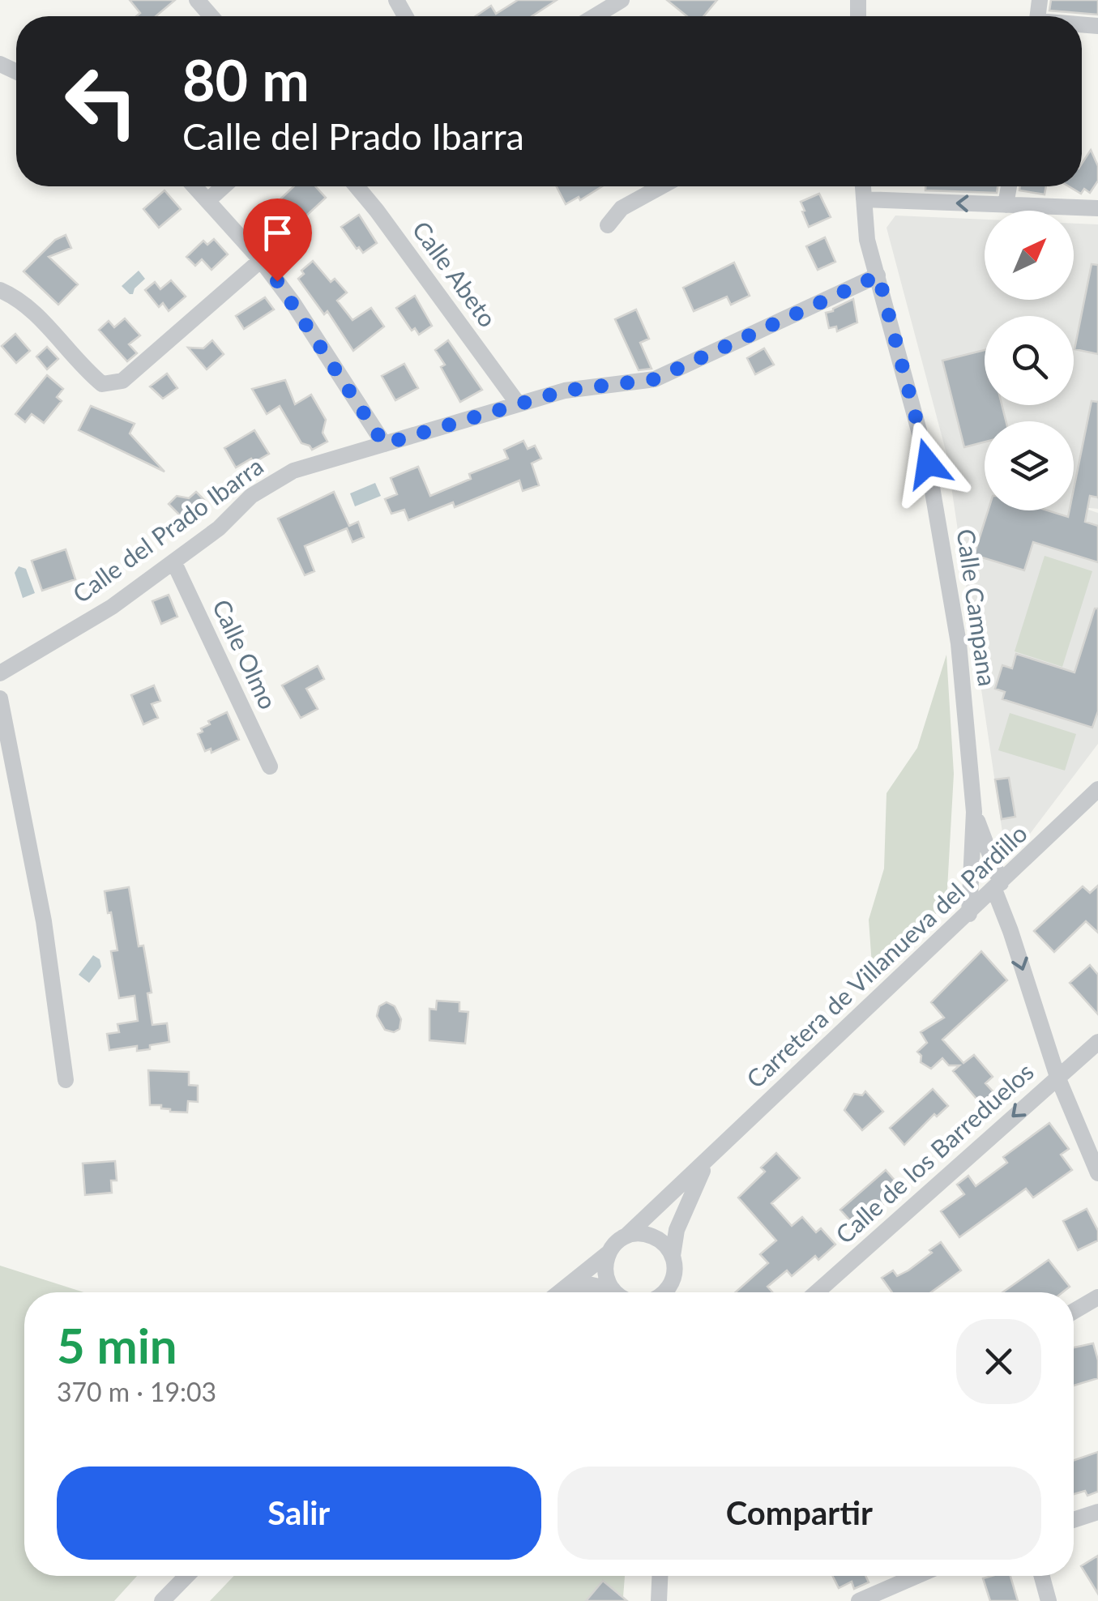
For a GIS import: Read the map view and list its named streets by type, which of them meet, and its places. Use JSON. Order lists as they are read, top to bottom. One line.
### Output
{"streets":{"street":["Calle Abeto","Calle del Prado Ibarra","Calle Campana","Calle Olmo","Carretera de Villanueva del Pardillo","Calle de los Barreduelos"]},"crossings":[["Calle Abeto","Calle del Prado Ibarra"],["Calle del Prado Ibarra","Calle Campana"],["Calle del Prado Ibarra","Calle Olmo"]],"one_way":["Calle de los Barreduelos"],"north":"top right","page":{"turn":["80 m","Calle del Prado Ibarra"],"heading":["5 min","370 m · 19:03"],"buttons":["Salir","Compartir"]}}
